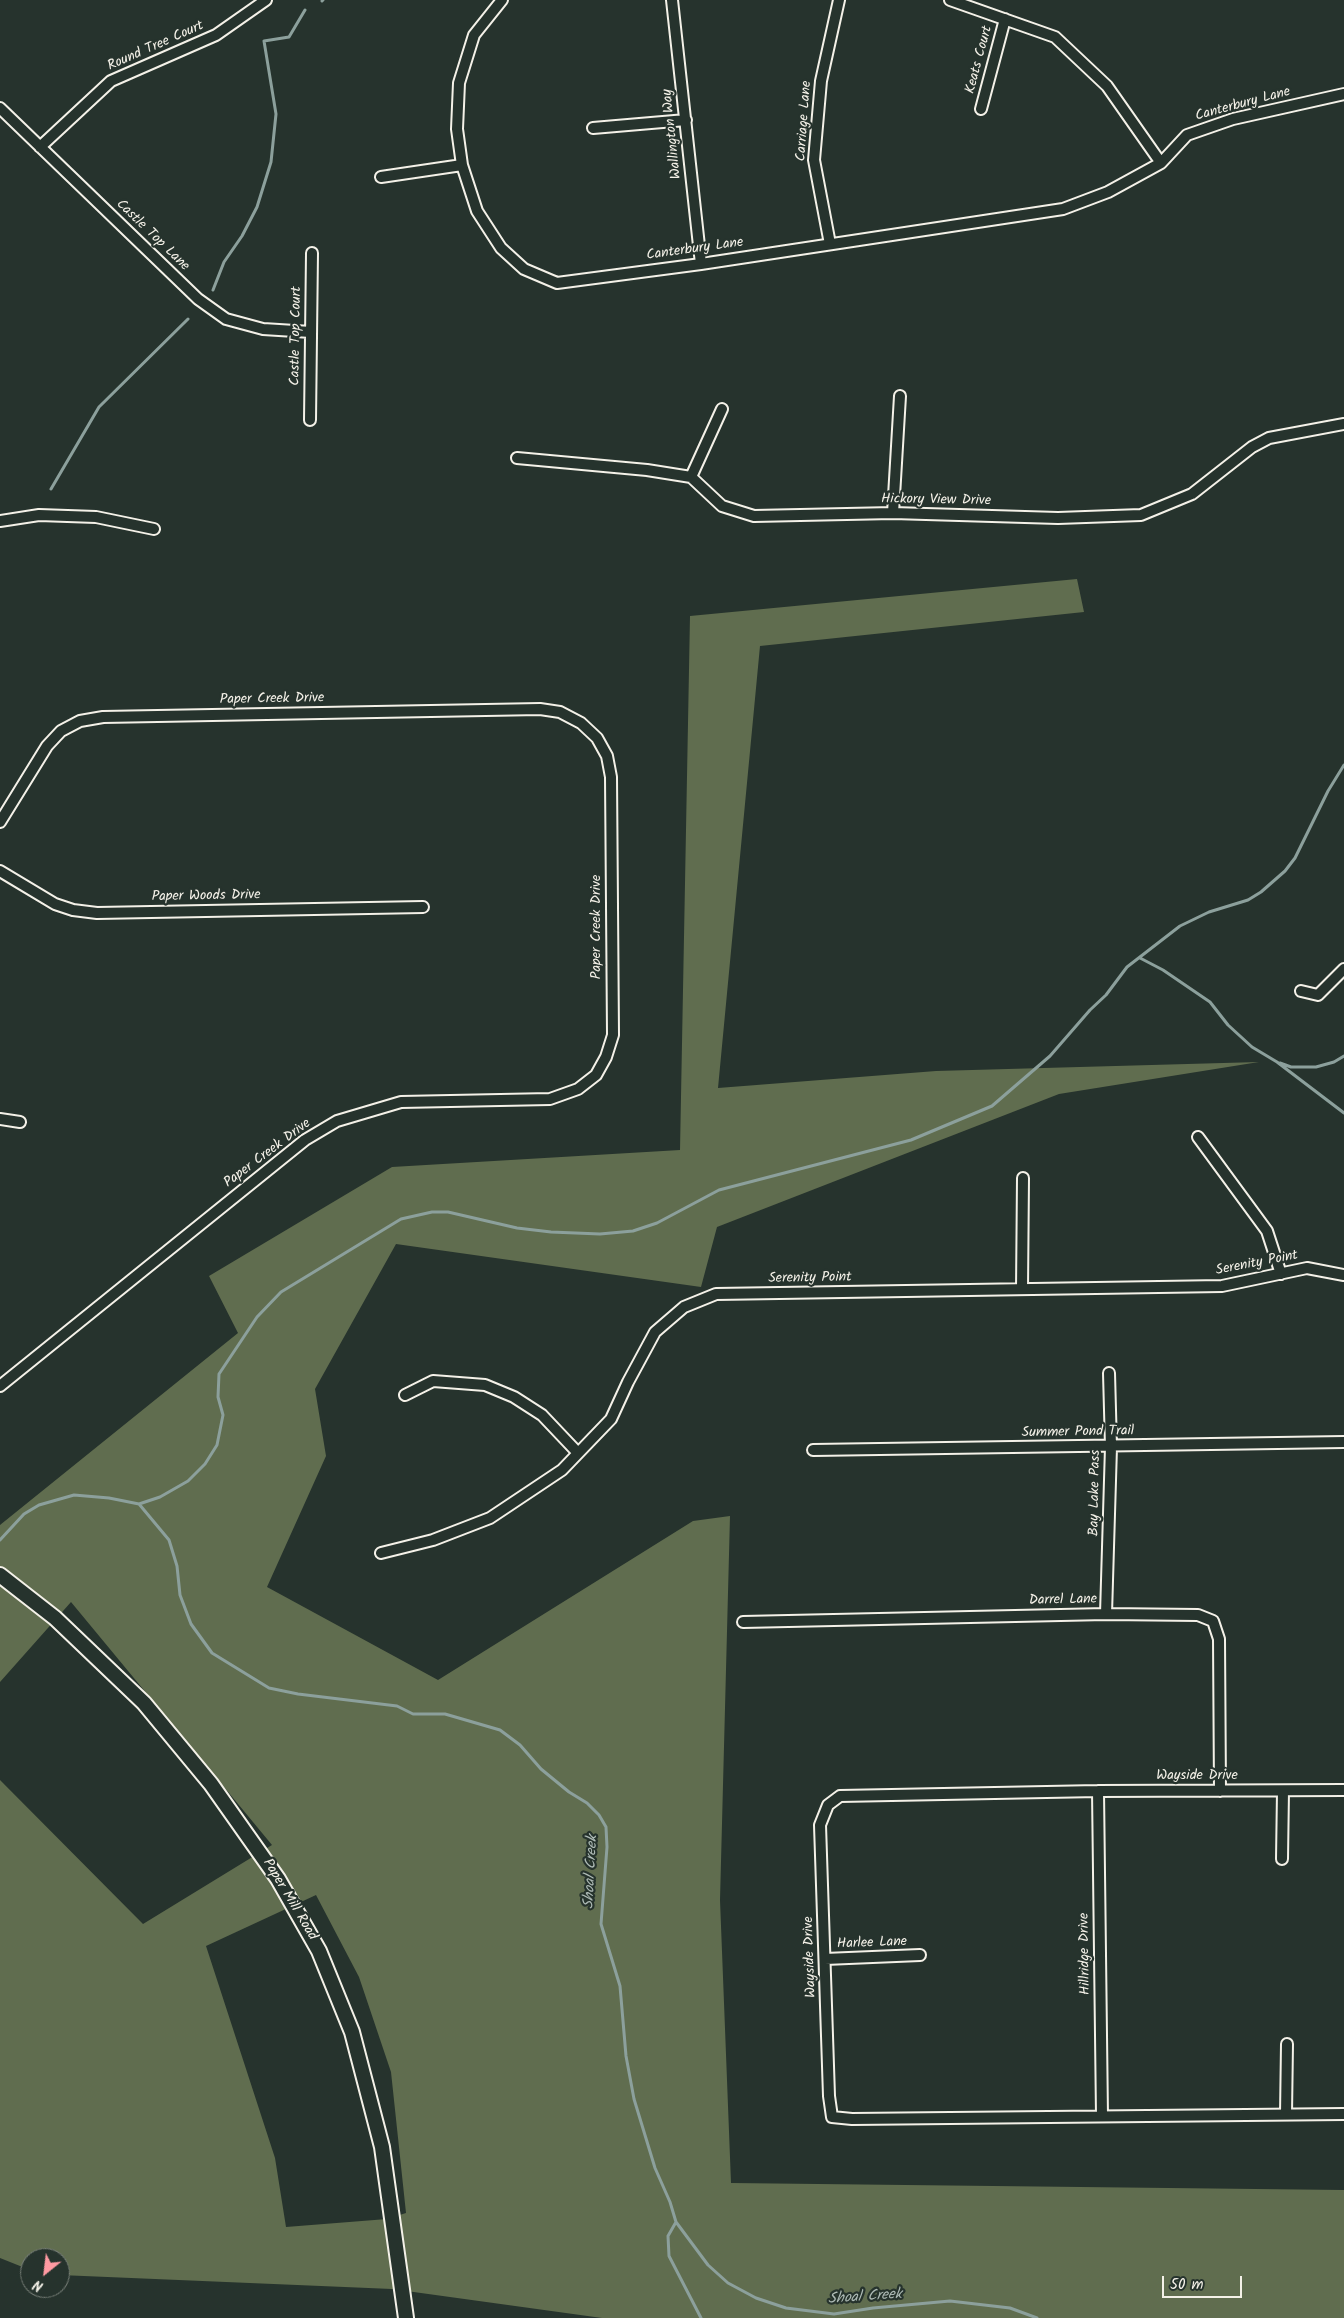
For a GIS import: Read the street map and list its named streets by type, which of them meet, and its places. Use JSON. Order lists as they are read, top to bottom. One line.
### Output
{"streets":{"street":["Round Tree Court","Keats Court","Canterbury Lane","Carriage Lane","Wallington Way","Castle Top Lane","Castle Top Court","Hickory View Drive","Paper Creek Drive","Paper Woods Drive","Serenity Point","Summer Pond Trail","Bay Lake Pass","Darrel Lane","Wayside Drive","Paper Mill Road","Harlee Lane","Hillridge Drive"]},"crossings":[["Round Tree Court","Castle Top Lane"],["Canterbury Lane","Carriage Lane"],["Canterbury Lane","Wallington Way"],["Castle Top Lane","Castle Top Court"],["Summer Pond Trail","Bay Lake Pass"],["Bay Lake Pass","Darrel Lane"],["Darrel Lane","Wayside Drive"],["Wayside Drive","Harlee Lane"],["Wayside Drive","Hillridge Drive"]],"water":["Shoal Creek"],"scale_bar":"50 m","north":"bottom left"}
